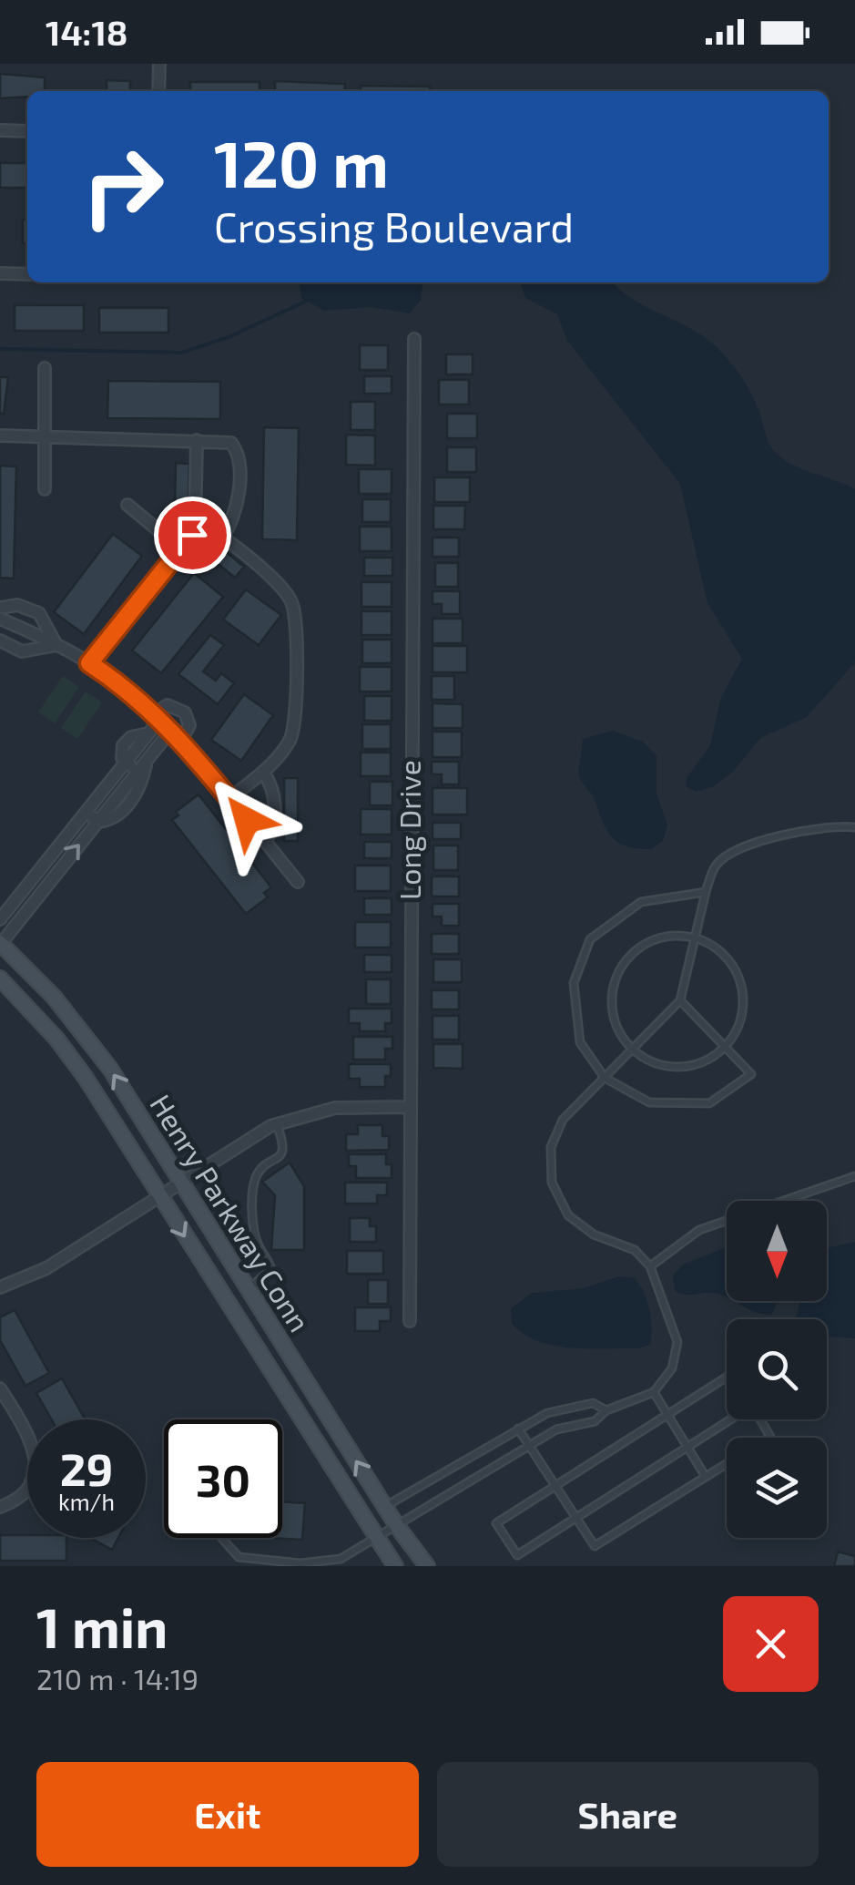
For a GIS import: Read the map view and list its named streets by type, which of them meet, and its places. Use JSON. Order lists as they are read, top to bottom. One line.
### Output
{"streets":{"street":["Long Drive","Henry Parkway Conn"]},"north":"bottom","page":{"status":"14:18","turn":["120 m","Crossing Boulevard"],"speed":"29 km/h","limit":"30","heading":["1 min","210 m · 14:19"],"buttons":["Exit","Share"]}}
